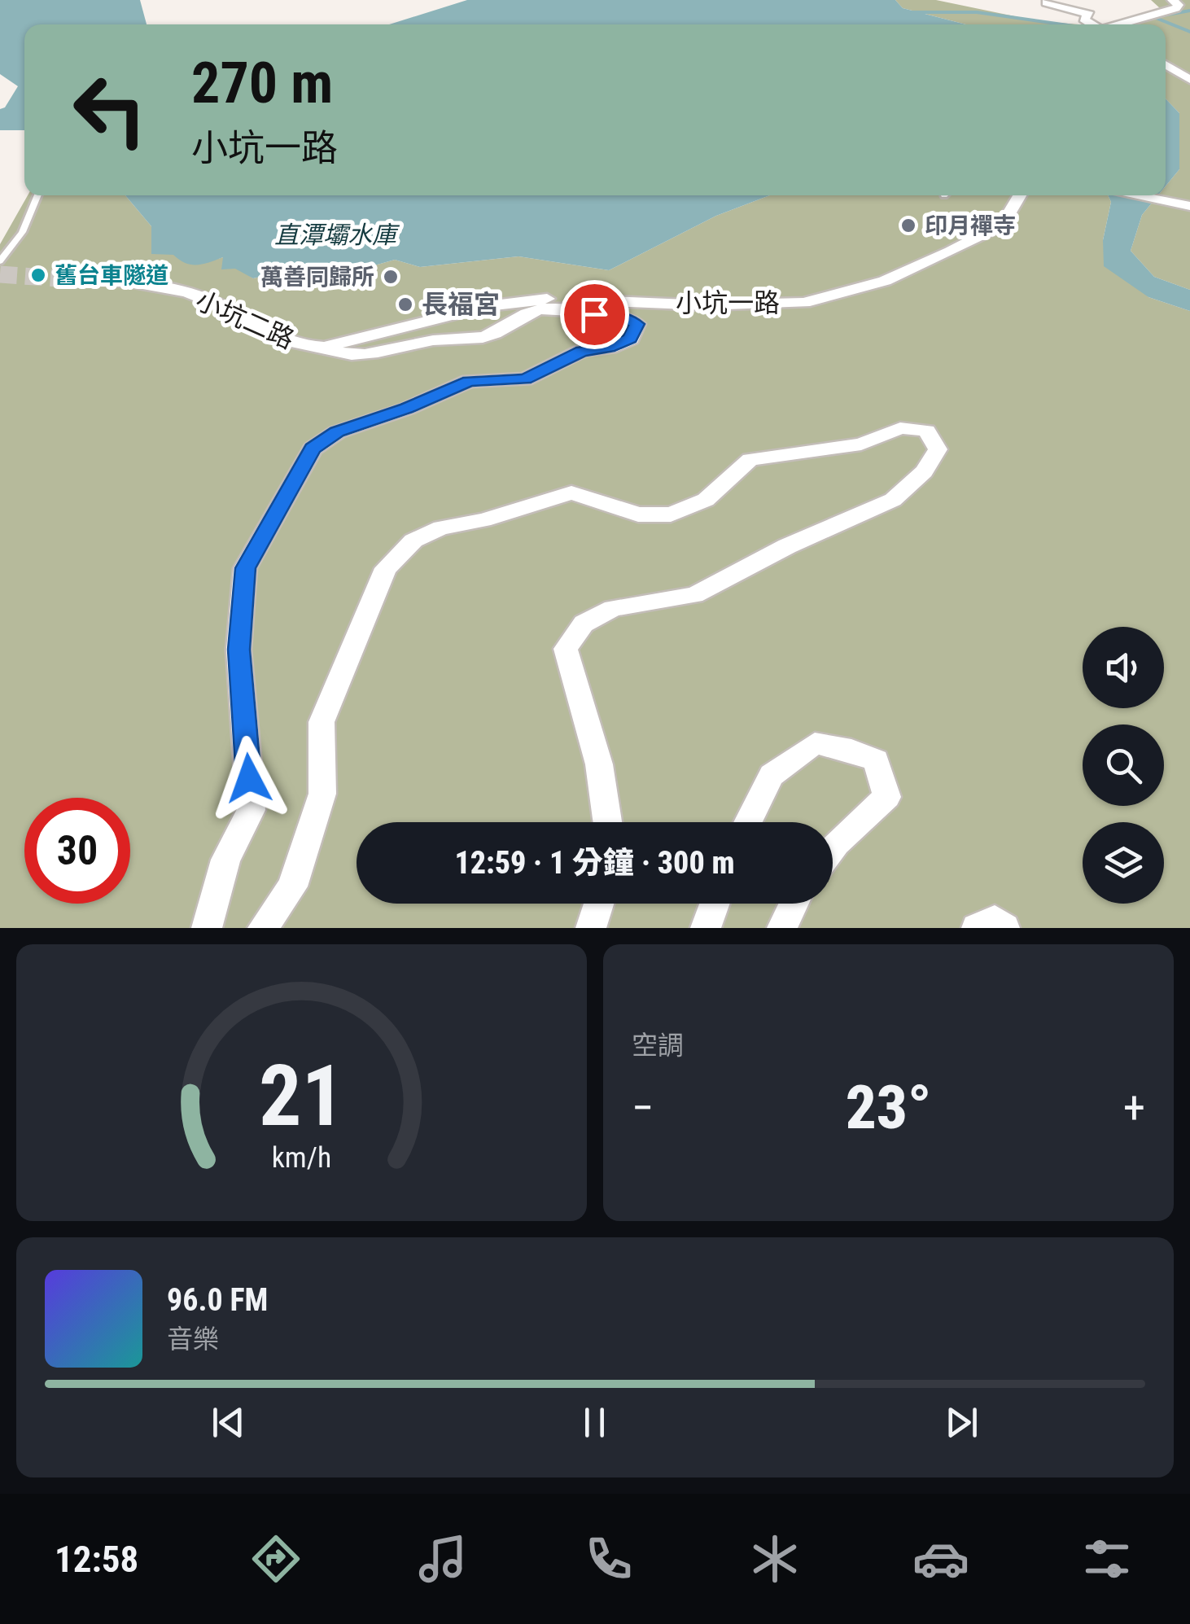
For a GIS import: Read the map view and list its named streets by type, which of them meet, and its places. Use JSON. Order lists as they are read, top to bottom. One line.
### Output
{"streets":{"street":["小坑一路","小坑二路"]},"crossings":[["小坑一路","小坑二路"]],"water":["直潭壩水庫"],"places":["印月禪寺","舊台車隧道","萬善同歸所","長福宮"],"page":{"turn":["270 m","小坑一路"],"limit":"30","trip":"12:59 · 1 分鐘 · 300 m","tile":"空調","heat":["−","23°","+"],"song":["96.0 FM","音樂"],"tabs":"12:58","gauge":["21","km/h"]}}
